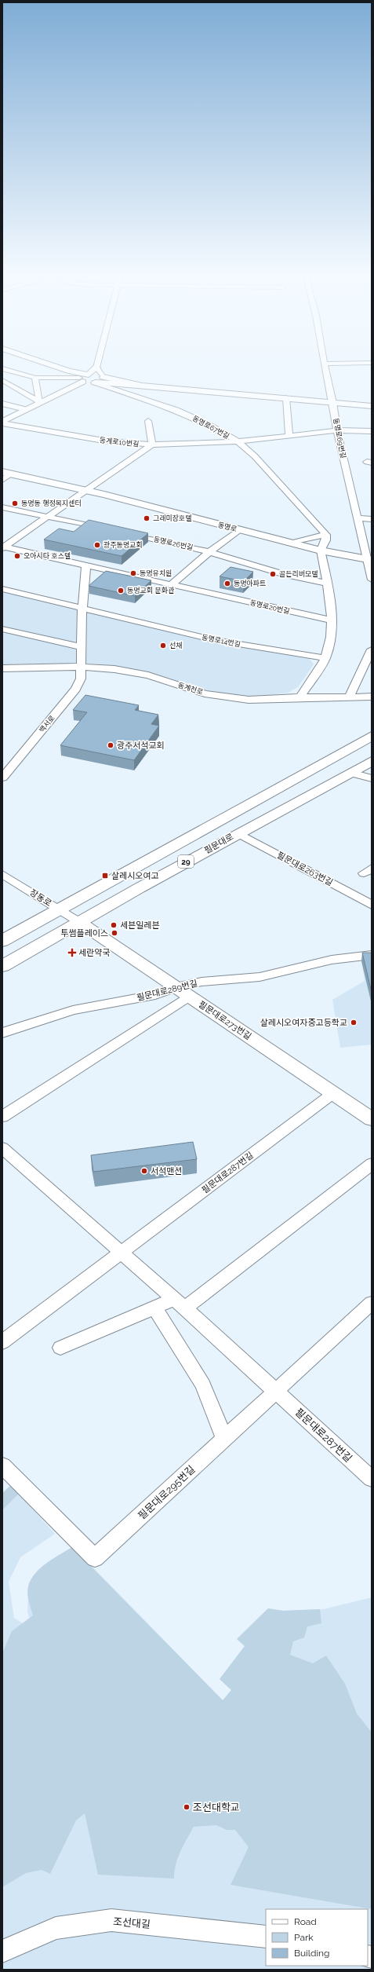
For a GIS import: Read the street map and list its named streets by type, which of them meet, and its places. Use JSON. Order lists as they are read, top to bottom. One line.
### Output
{"streets":{"main road":["필문대로","29"],"street":["동명로67번길","동명로69번길","동계로10번길","동명로","동명로26번길","동명로20번길","동명로14번길","동계천로","백서로","필문대로263번길","장동로","필문대로289번길","필문대로273번길","필문대로287번길","필문대로295번길","조선대길"]},"crossings":[["동명로67번길","동명로69번길"],["동명로67번길","동계로10번길"],["동명로69번길","동명로"],["동계천로","백서로"],["필문대로","필문대로263번길"],["필문대로","장동로"],["필문대로","필문대로273번길"],["29","장동로"],["장동로","필문대로273번길"],["필문대로289번길","필문대로273번길"],["필문대로273번길","필문대로287번길"]],"places":{"other":["동명동 행정복지센터","그래미장호텔","광주동명교회","오아시타 호스텔","동명유치원","골든리버모텔","동명아파트","동명교회 문화관","선채","광주서석교회","세븐일레븐","투썸플레이스","살레시오여자중고등학교","서석맨션","조선대학교"],"transit":["살레시오여고"],"health":["세란약국"]},"legend":["Road","Park","Building"]}
